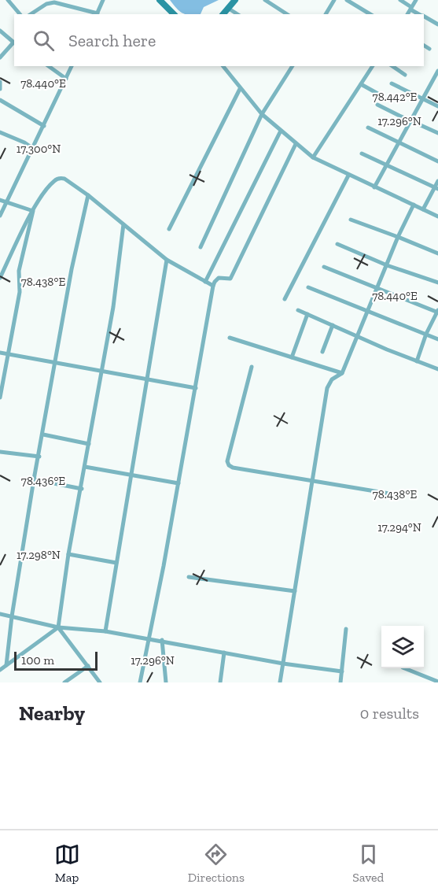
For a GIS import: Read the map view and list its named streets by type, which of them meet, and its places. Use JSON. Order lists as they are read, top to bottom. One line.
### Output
{"scale_bar":"100 m","page":{"search":"Search here","scale":"100 m","heading":["Nearby","0 results"],"nav":["Map","Directions","Saved"]},"coordinates":["78.440°E","78.442°E","17.296°N","17.300°N","78.438°E","78.436°E","17.294°N","17.298°N"]}
